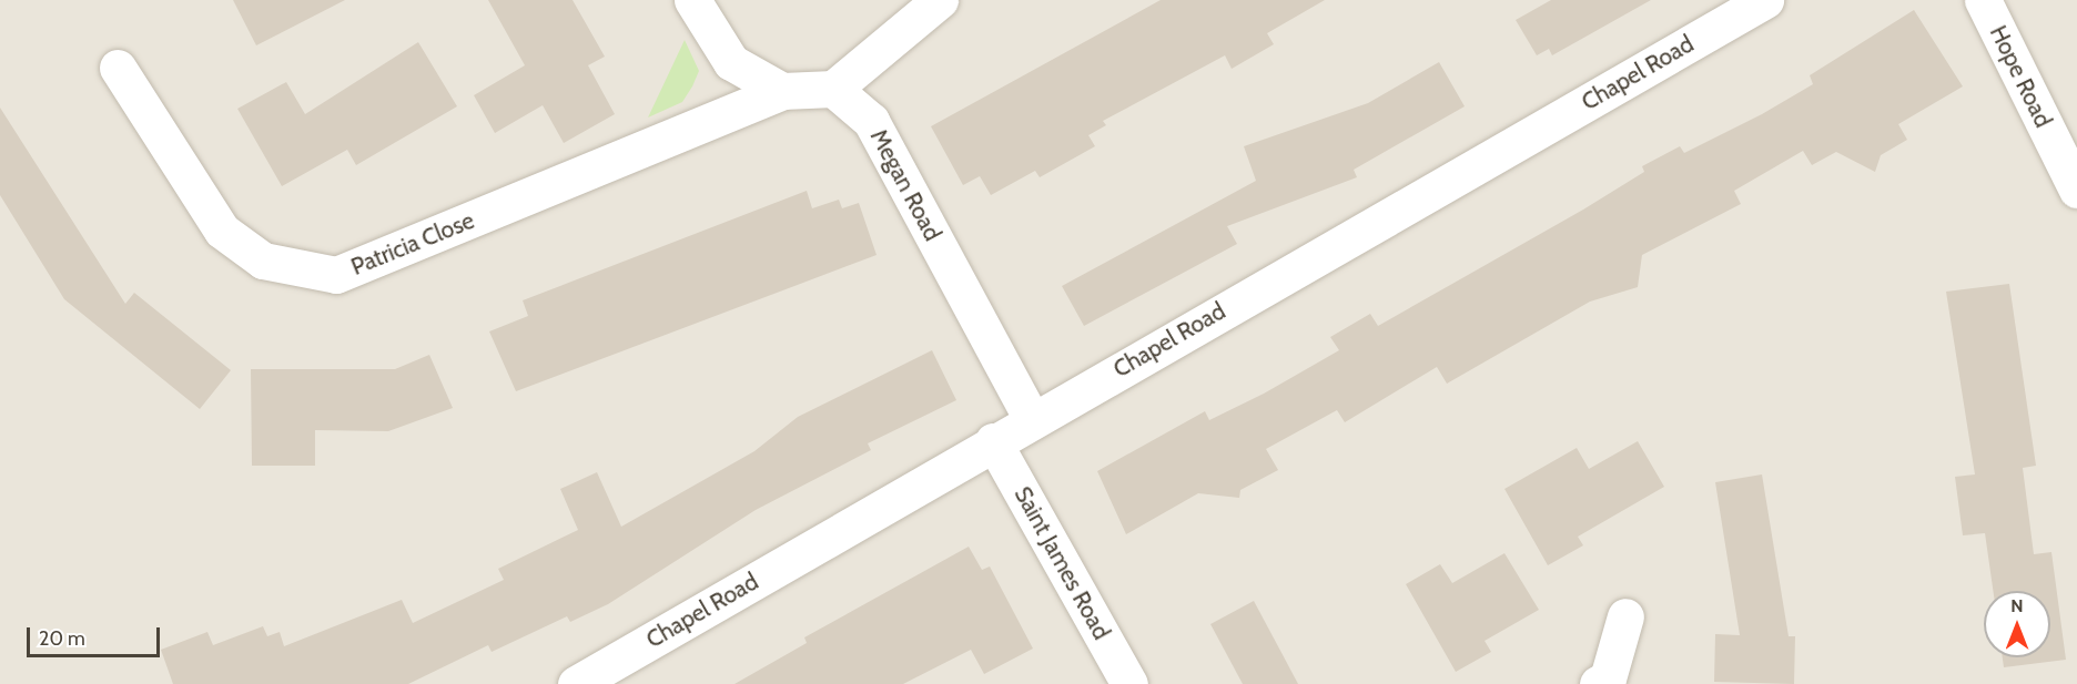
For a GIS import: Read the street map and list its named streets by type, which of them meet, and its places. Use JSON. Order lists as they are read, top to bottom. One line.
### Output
{"streets":{"street":["Chapel Road","Hope Road","Megan Road","Patricia Close","Saint James Road"]},"crossings":[["Chapel Road","Megan Road"],["Chapel Road","Saint James Road"]],"scale_bar":"20 m","north":"top"}
